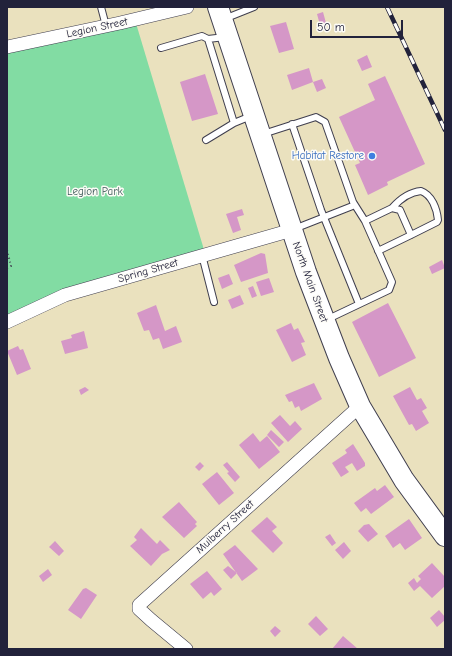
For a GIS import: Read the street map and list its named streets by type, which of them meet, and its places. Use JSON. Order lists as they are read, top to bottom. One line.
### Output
{"streets":{"main road":["North Main Street"],"street":["Legion Street","Spring Street","Mulberry Street"]},"crossings":[["Spring Street","North Main Street"],["North Main Street","Mulberry Street"]],"parks":["Legion Park"],"places":["Habitat Restore"],"scale_bar":"50 m"}
